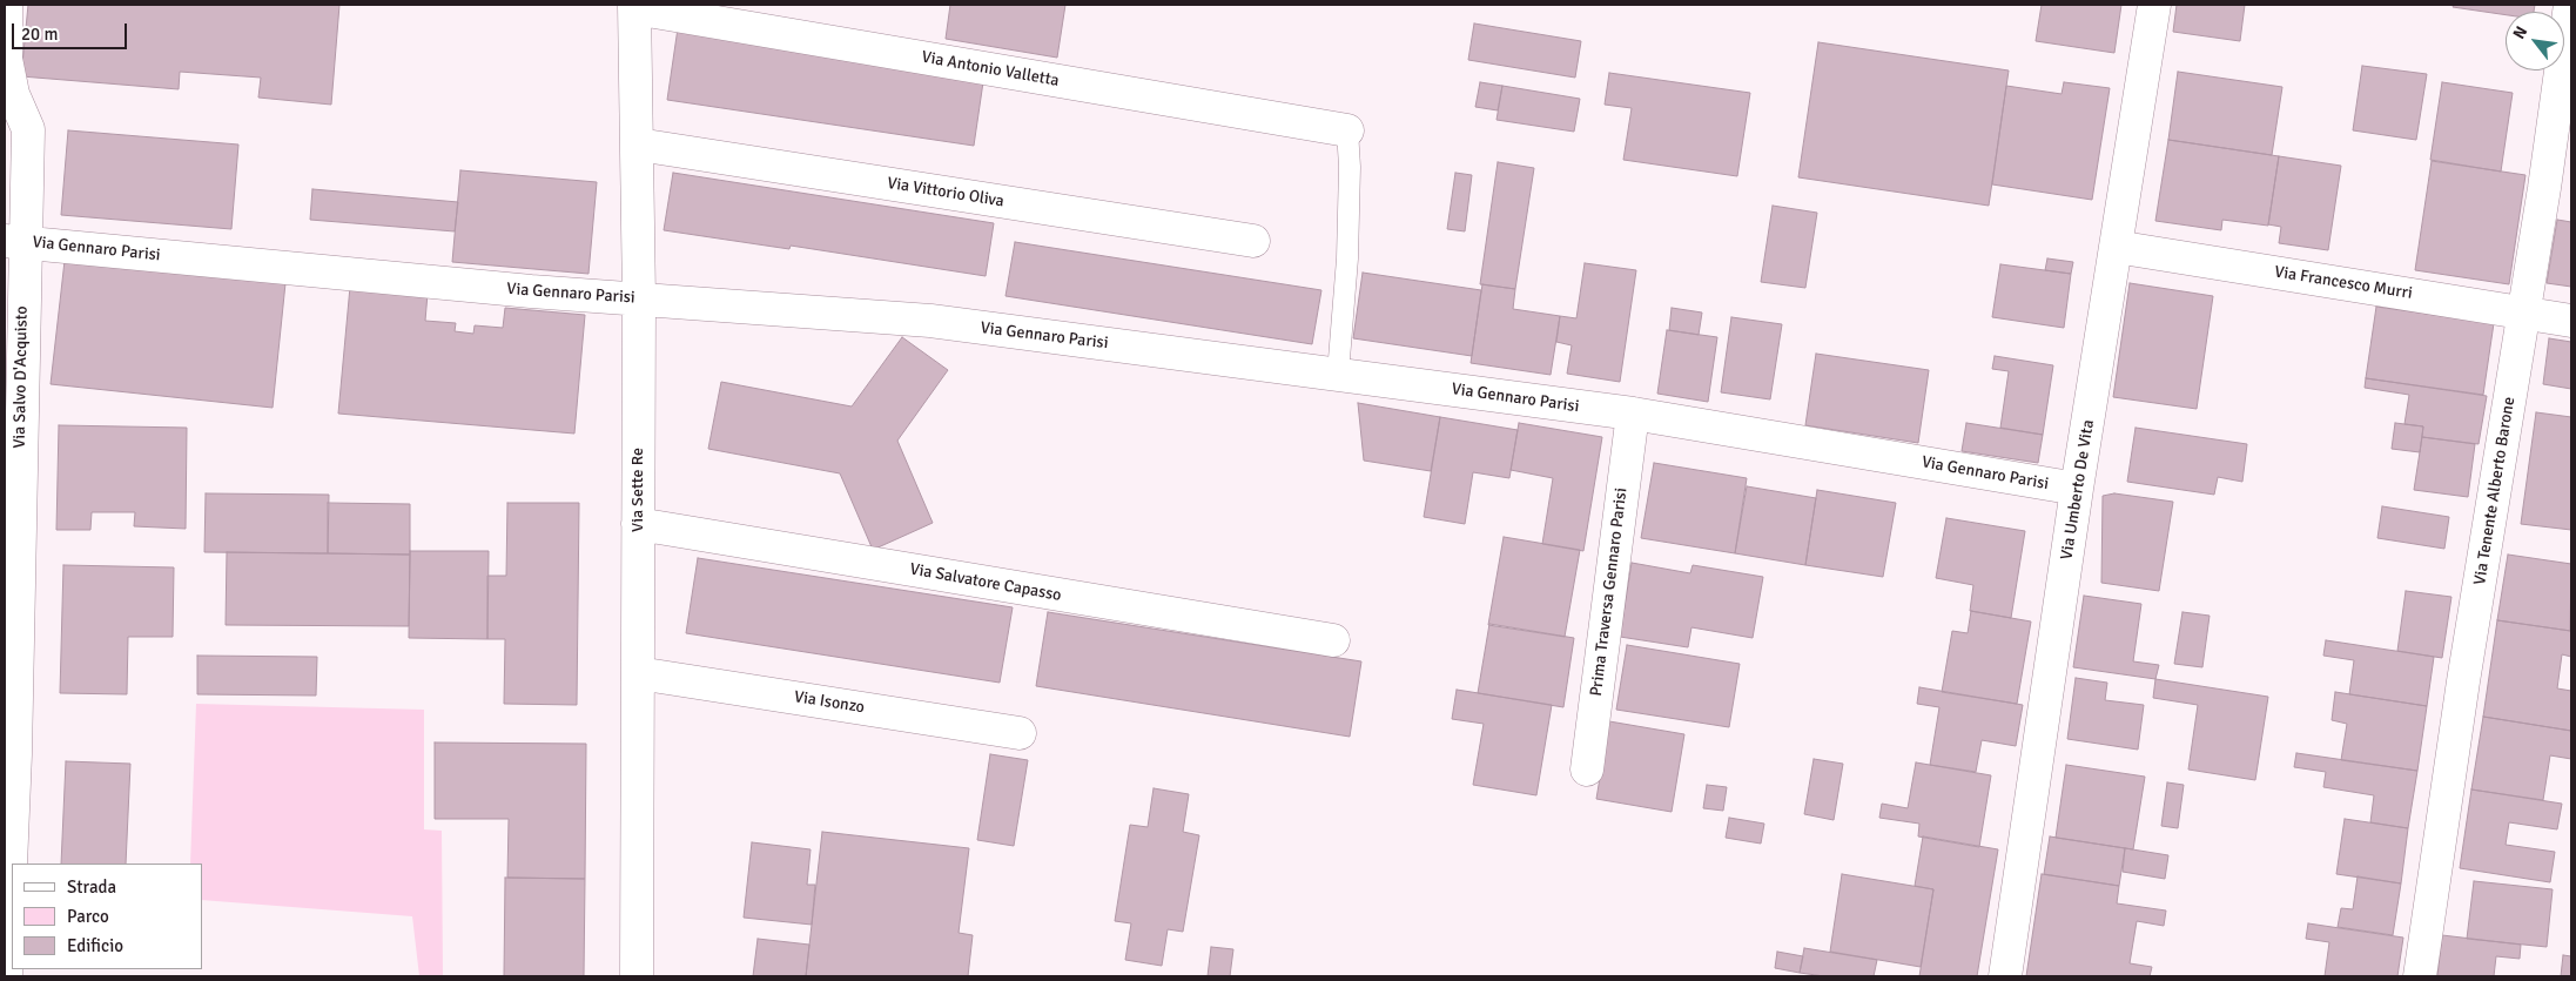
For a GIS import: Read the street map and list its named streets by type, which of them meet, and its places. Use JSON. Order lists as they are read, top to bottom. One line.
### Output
{"streets":{"street":["Via Antonio Valletta","Via Vittorio Oliva","Via Gennaro Parisi","Via Francesco Murri","Via Salvo D'Acquisto","Via Sette Re","Via Umberto De Vita","Via Tenente Alberto Barone","Via Salvatore Capasso","Prima Traversa Gennaro Parisi","Via Isonzo"]},"crossings":[["Via Antonio Valletta","Via Sette Re"],["Via Vittorio Oliva","Via Sette Re"],["Via Gennaro Parisi","Via Salvo D'Acquisto"],["Via Gennaro Parisi","Via Sette Re"],["Via Gennaro Parisi","Via Umberto De Vita"],["Via Gennaro Parisi","Prima Traversa Gennaro Parisi"],["Via Francesco Murri","Via Umberto De Vita"],["Via Francesco Murri","Via Tenente Alberto Barone"],["Via Sette Re","Via Salvatore Capasso"],["Via Sette Re","Via Isonzo"]],"legend":["Strada","Parco","Edificio"],"scale_bar":"20 m","north":"top left"}
